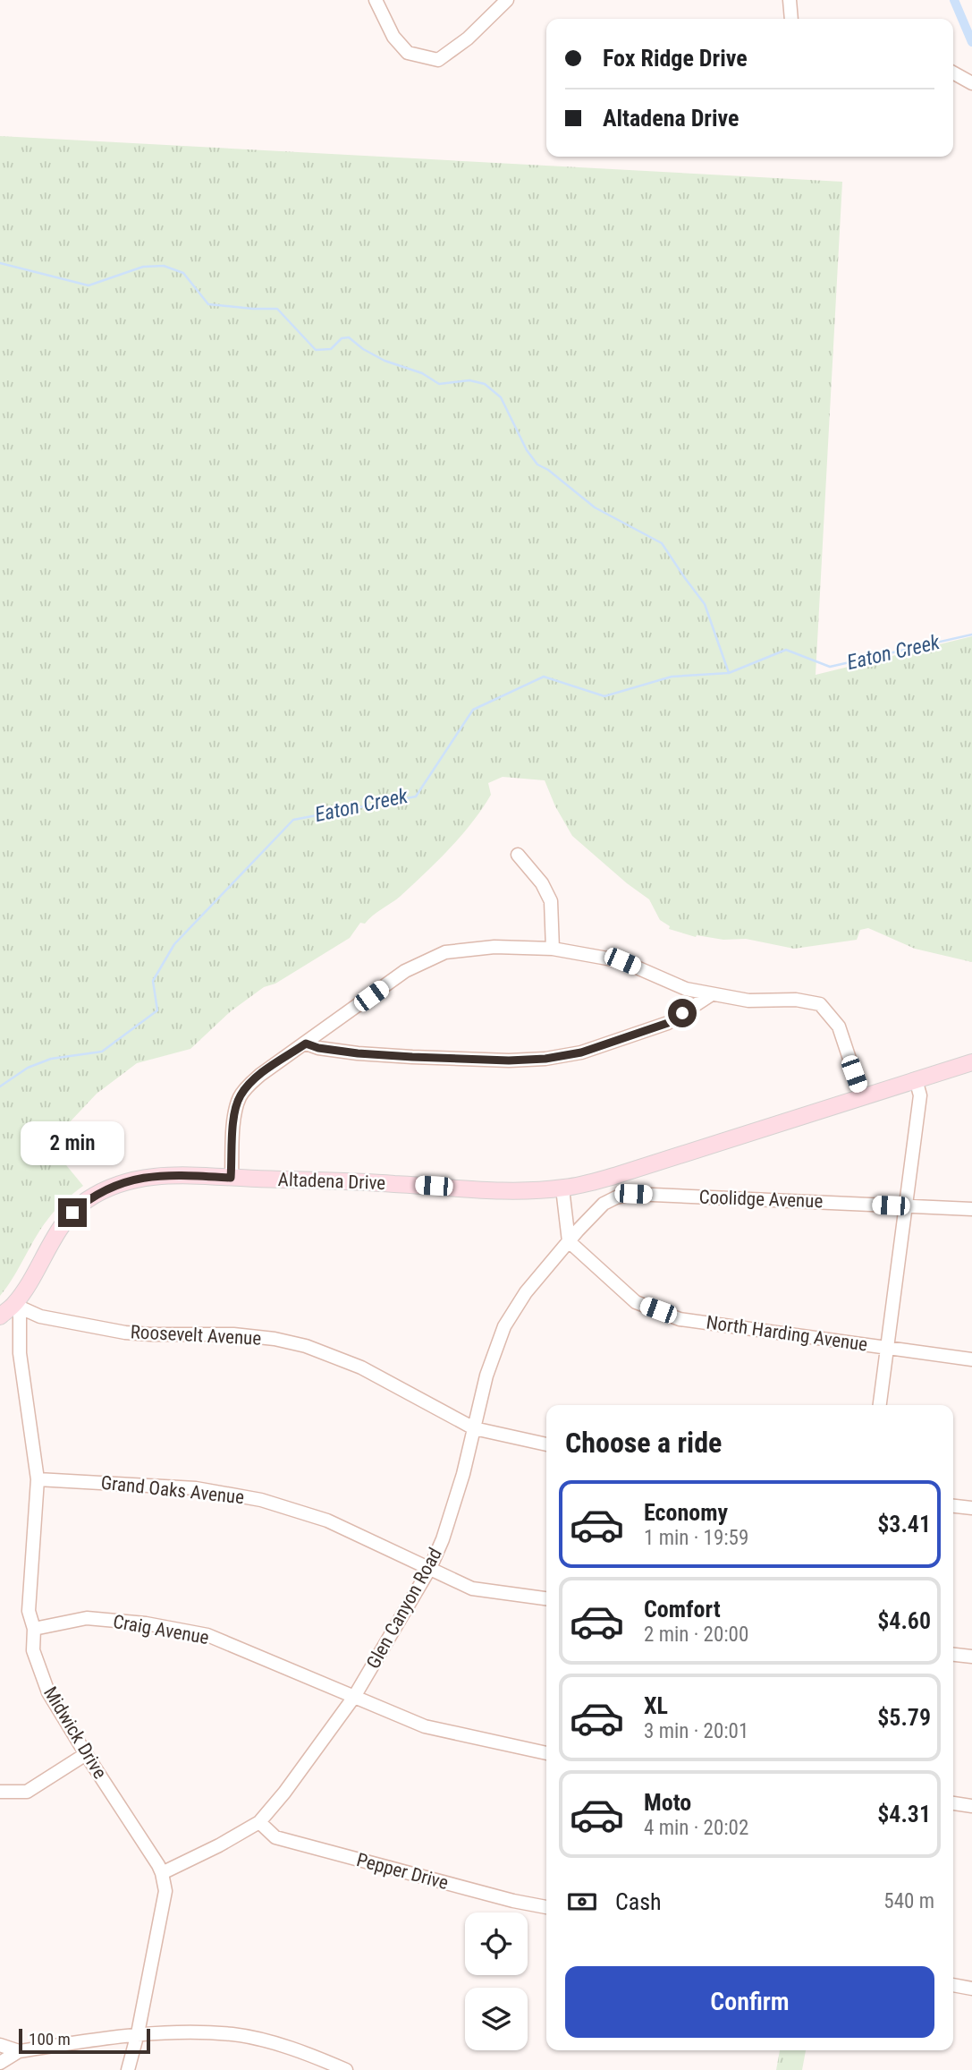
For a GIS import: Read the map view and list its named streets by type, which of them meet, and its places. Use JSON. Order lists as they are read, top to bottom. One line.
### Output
{"streets":{"main road":["Altadena Drive"],"street":["Coolidge Avenue","North Harding Avenue","Roosevelt Avenue","Grand Oaks Avenue","Glen Canyon Road","Craig Avenue","Midwick Drive","Pepper Drive"]},"crossings":[["Altadena Drive","Roosevelt Avenue"],["Altadena Drive","Midwick Drive"],["Coolidge Avenue","North Harding Avenue"],["Coolidge Avenue","Glen Canyon Road"],["North Harding Avenue","Glen Canyon Road"],["Roosevelt Avenue","Glen Canyon Road"],["Roosevelt Avenue","Midwick Drive"],["Grand Oaks Avenue","Glen Canyon Road"],["Grand Oaks Avenue","Midwick Drive"],["Glen Canyon Road","Craig Avenue"],["Glen Canyon Road","Midwick Drive"],["Glen Canyon Road","Pepper Drive"],["Craig Avenue","Midwick Drive"]],"water":["Eaton Creek"],"scale_bar":"100 m","page":{"banner":["Fox Ridge Drive","Altadena Drive"],"bubble":"2 min","heading":"Choose a ride","list":[{"name":"Economy","note":"1 min · 19:59","value":"$3.41"},{"name":"Comfort","note":"2 min · 20:00","value":"$4.60"},{"name":"XL","note":"3 min · 20:01","value":"$5.79"},{"name":"Moto","note":"4 min · 20:02","value":"$4.31"}],"pay":["Cash","540 m"],"buttons":"Confirm","scale":"100 m"}}
